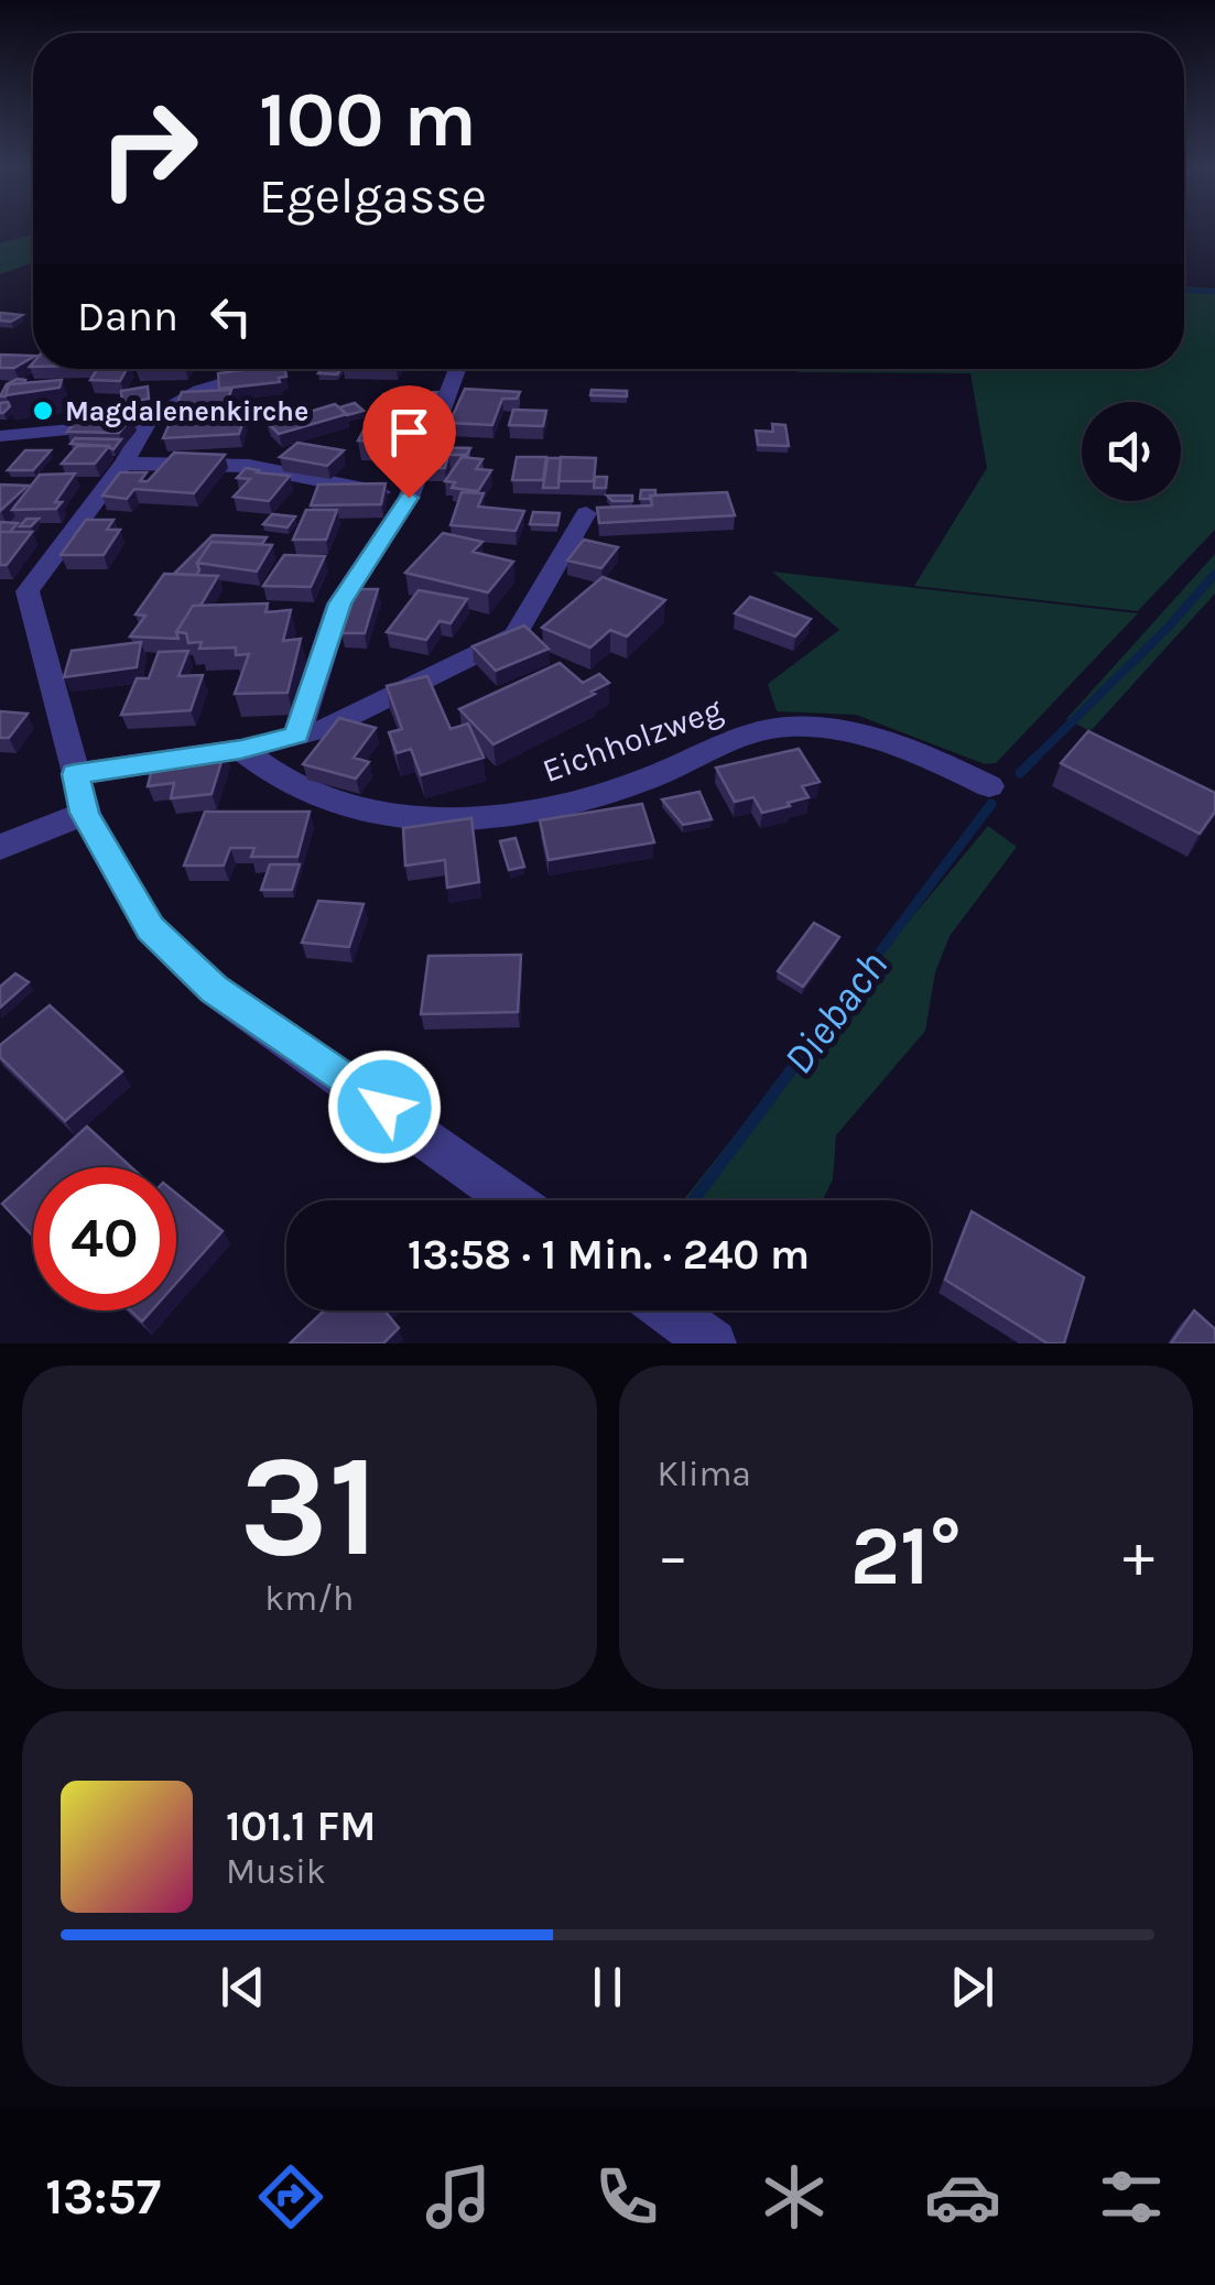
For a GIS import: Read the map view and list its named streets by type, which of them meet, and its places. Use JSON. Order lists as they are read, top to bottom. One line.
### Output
{"streets":{"street":["Eichholzweg"]},"water":["Diebach"],"places":["Magdalenenkirche"],"page":{"turn":["100 m","Egelgasse"],"then":"Dann","limit":"40","trip":"13:58 · 1 Min. · 240 m","tile":[["31","km/h"],"Klima"],"heat":["−","21°","+"],"song":["101.1 FM","Musik"],"tabs":"13:57"}}
